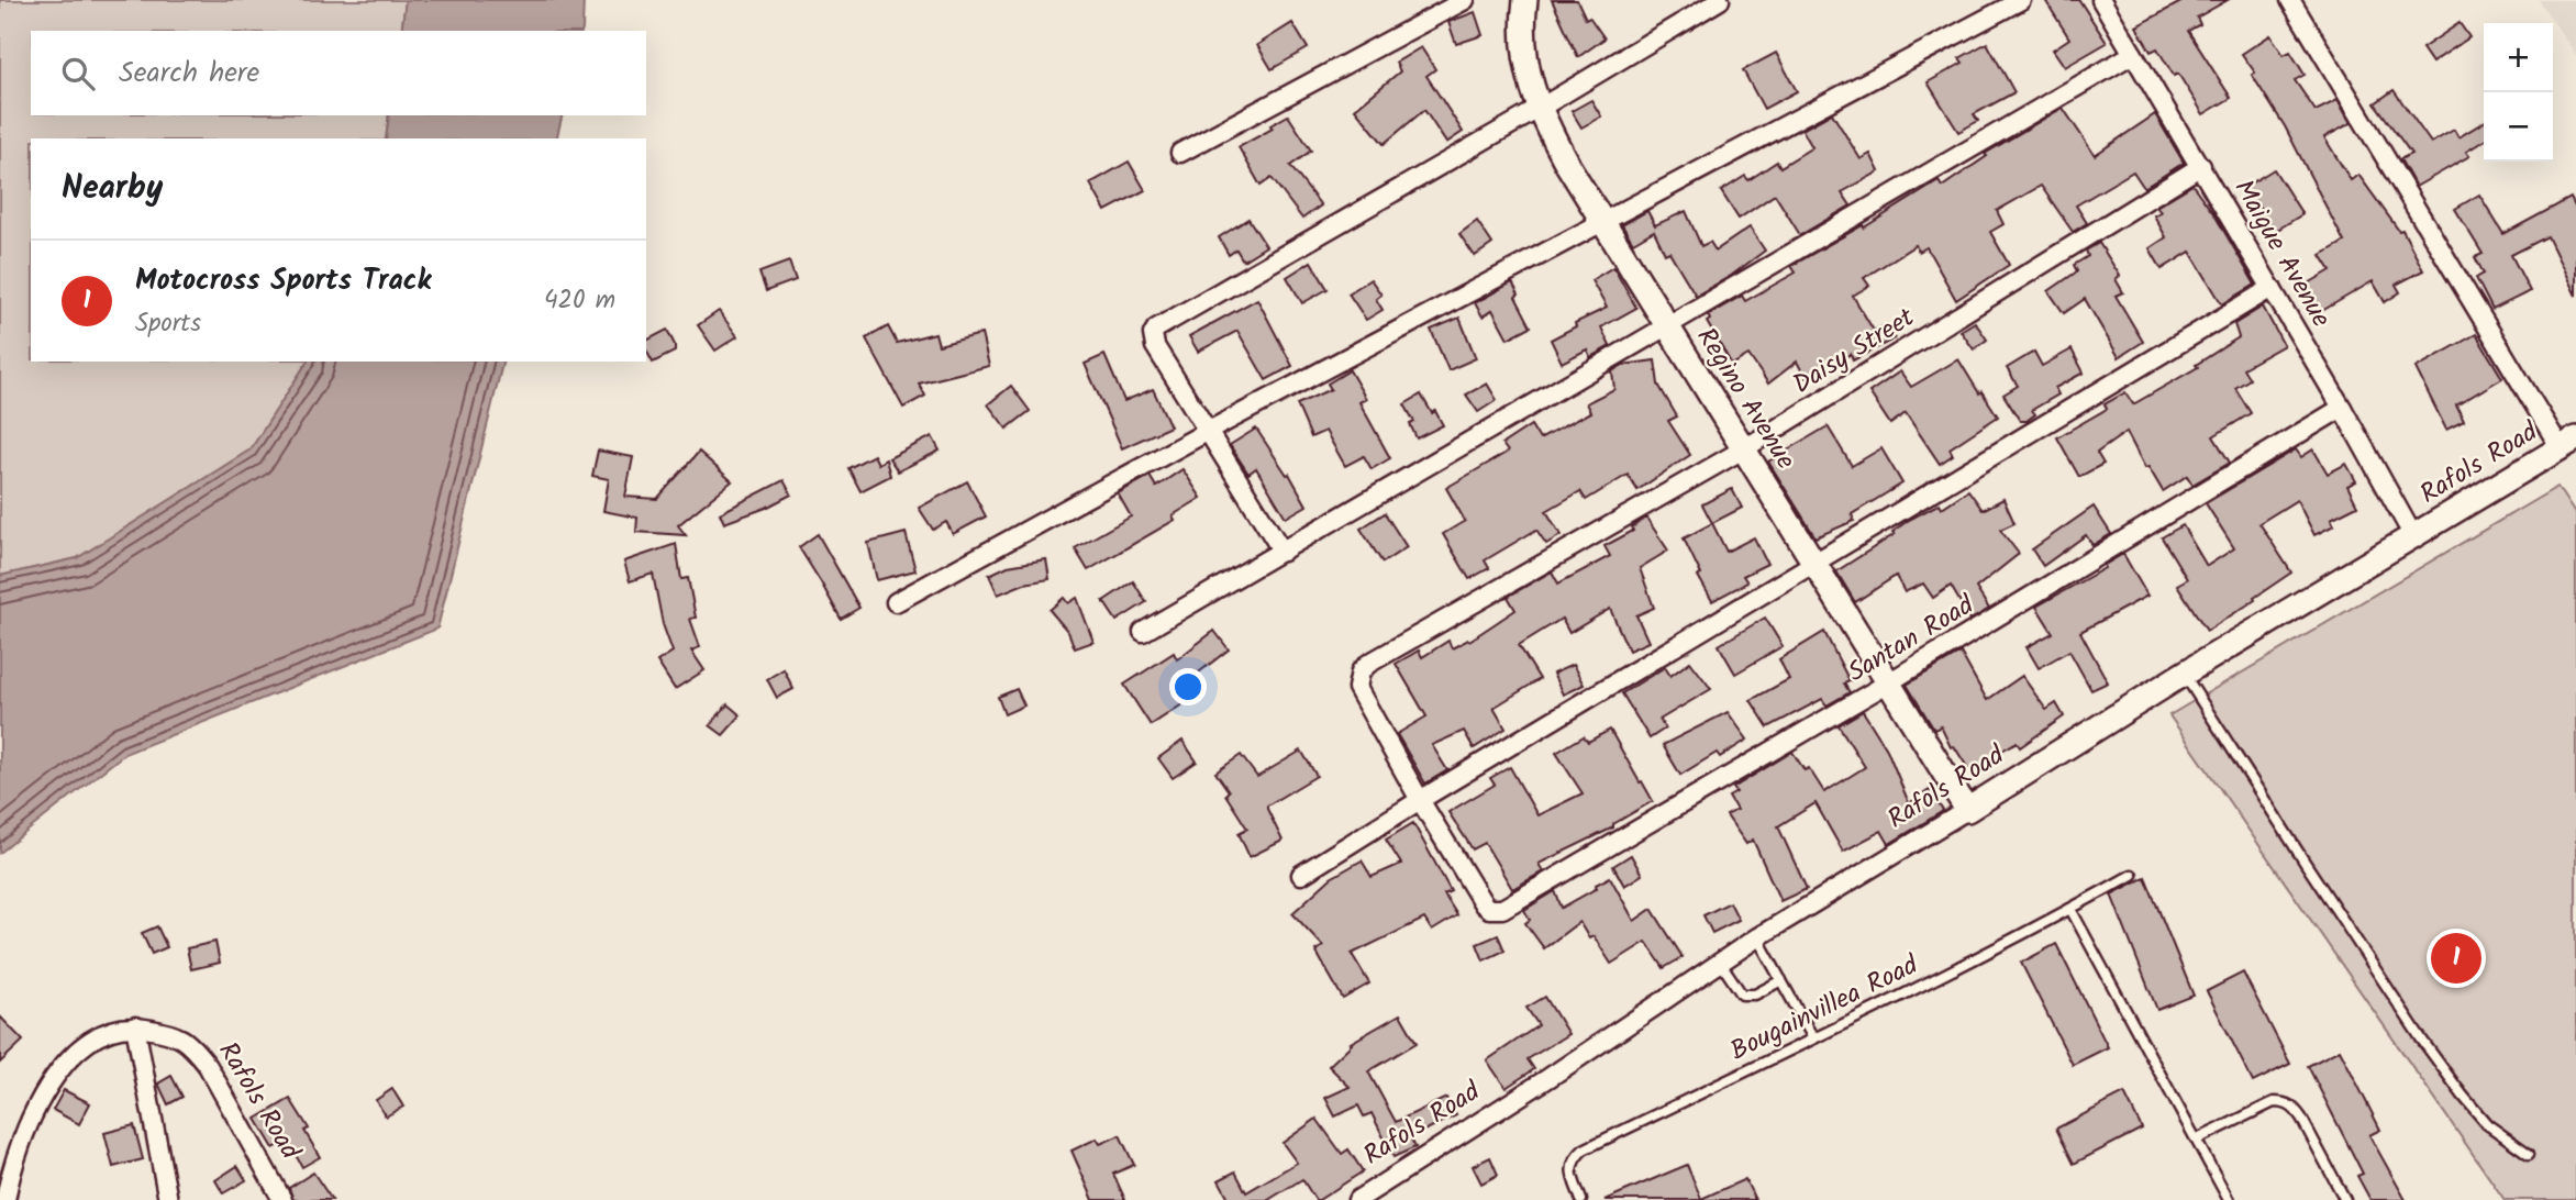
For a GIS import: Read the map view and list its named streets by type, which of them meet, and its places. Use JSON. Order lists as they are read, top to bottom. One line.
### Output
{"streets":{"street":["Maigue Avenue","Daisy Street","Regino Avenue","Rafols Road","Santan Road"],"lane":["Bougainvillea Road"]},"crossings":[["Maigue Avenue","Daisy Street"],["Maigue Avenue","Rafols Road"],["Maigue Avenue","Santan Road"],["Daisy Street","Regino Avenue"],["Daisy Street","Santan Road"],["Regino Avenue","Rafols Road"],["Regino Avenue","Santan Road"]],"page":{"map_buttons":["+","−"],"search":"Search here","heading":"Nearby","list":[{"mark":"1","name":"Motocross Sports Track","note":"Sports","value":"420 m"}],"pins":"1"}}
